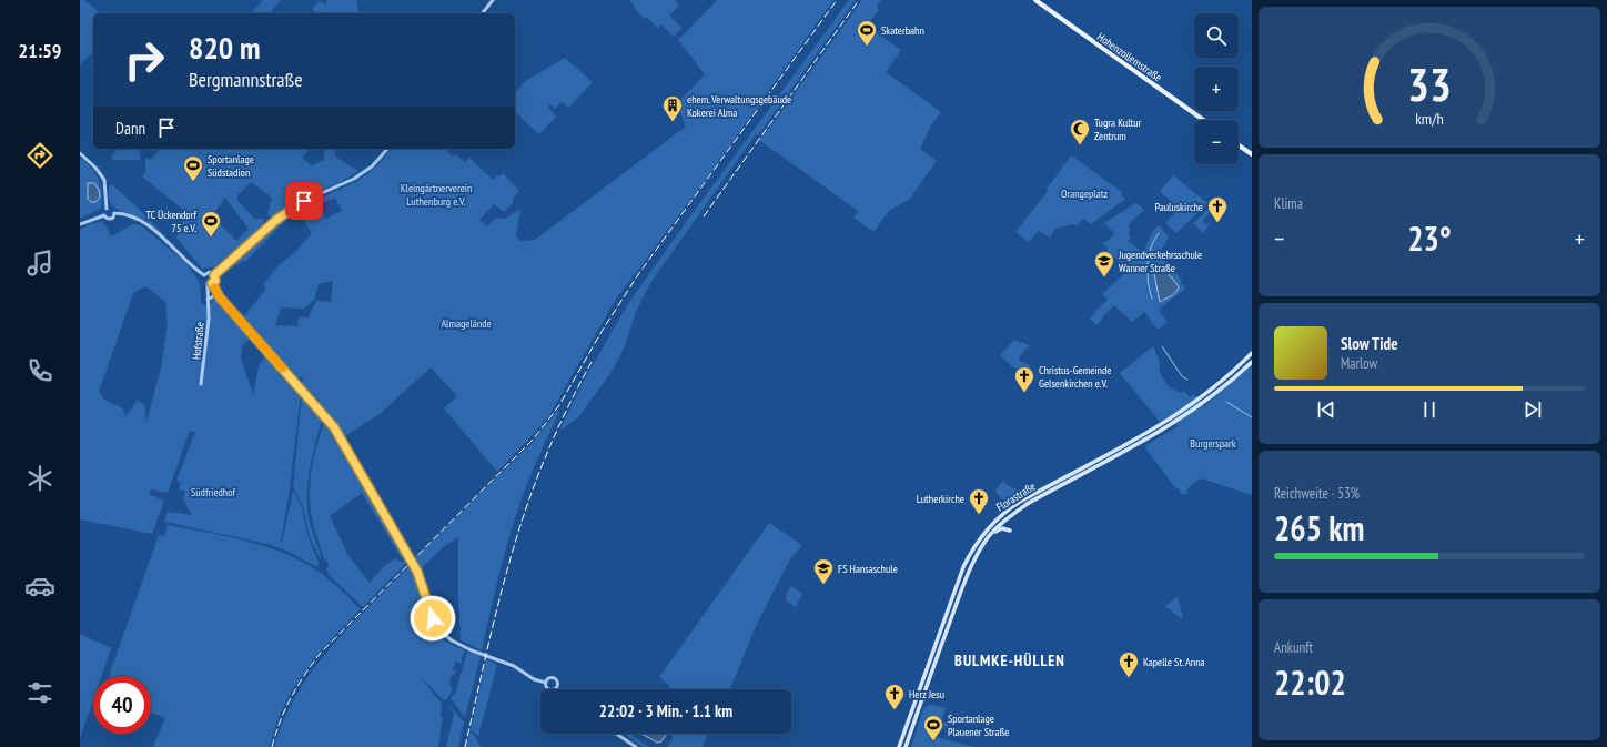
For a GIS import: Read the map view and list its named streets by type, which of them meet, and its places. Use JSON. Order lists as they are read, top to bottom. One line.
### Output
{"streets":{"main road":["Hohenzollernstraße","Florastraße"],"street":["Hofstraße"]},"districts":["BULMKE-HÜLLEN"],"parks":["Kleingärtnerverein Luthenburg e.V.","Orangeplatz","Almagelände","Burgerspark","Südfriedhof"],"places":{"sports":["Skaterbahn","Sportanlage Südstadion","TC Ückendorf 75 e.V.","Sportanlage Plauener Straße"],"building":["ehem. Verwaltungsgebäude Kokerei Alma"],"mosque":["Tugra Kultur Zentrum"],"church":["Pauluskirche","Christus-Gemeinde Gelsenkirchen e.V.","Lutherkirche","Kapelle St. Anna","Herz Jesu"],"school or university":["Jugendverkehrsschule Wanner Straße","FS Hansaschule"]},"page":{"tabs":"21:59","map_buttons":["+","−"],"turn":["820 m","Bergmannstraße"],"then":"Dann","tile":["Klima",["Reichweite · 53%","265 km"],["Ankunft","22:02"]],"heat":["−","23°","+"],"song":["Slow Tide","Marlow"],"limit":"40","trip":"22:02 · 3 Min. · 1.1 km","gauge":["33","km/h"]}}
